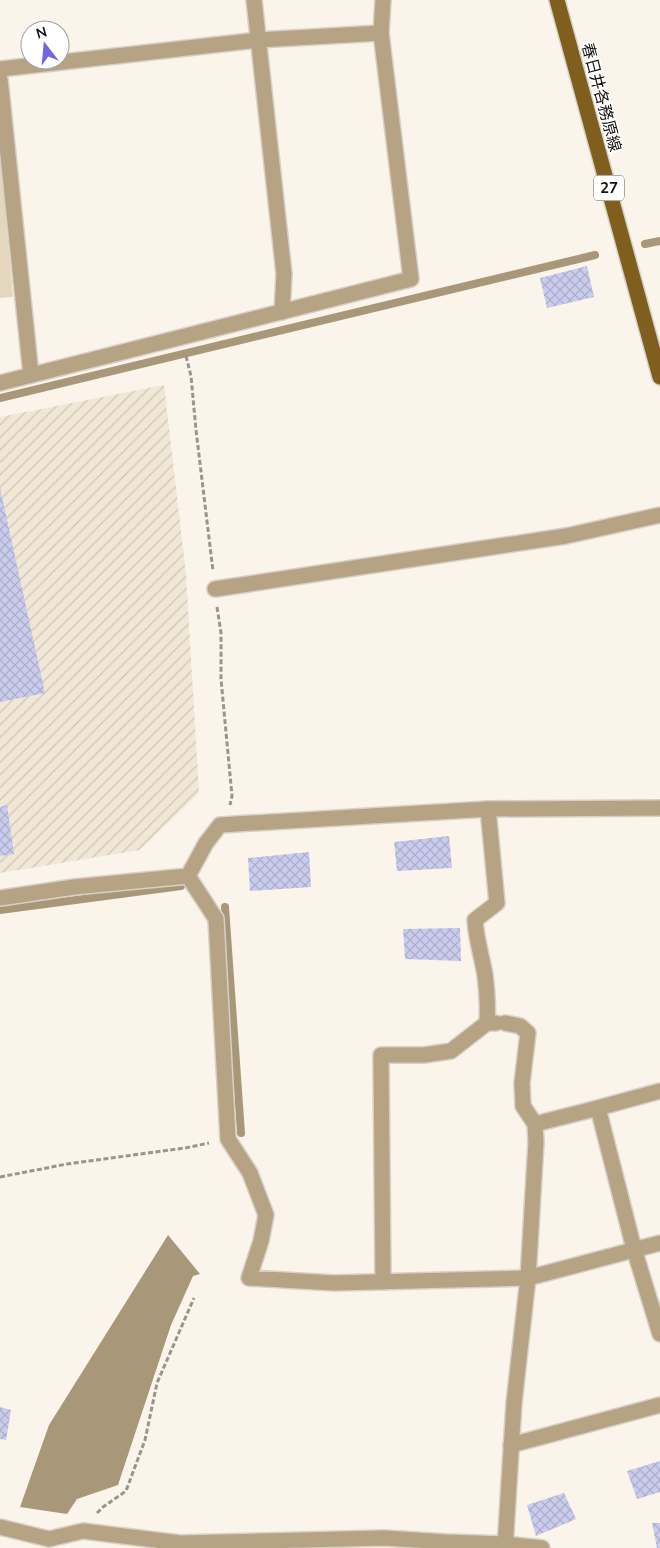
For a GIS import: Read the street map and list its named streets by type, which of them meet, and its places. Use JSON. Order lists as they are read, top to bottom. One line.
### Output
{"streets":{"main road":["春日井各務原線","27"]},"north":"top"}
